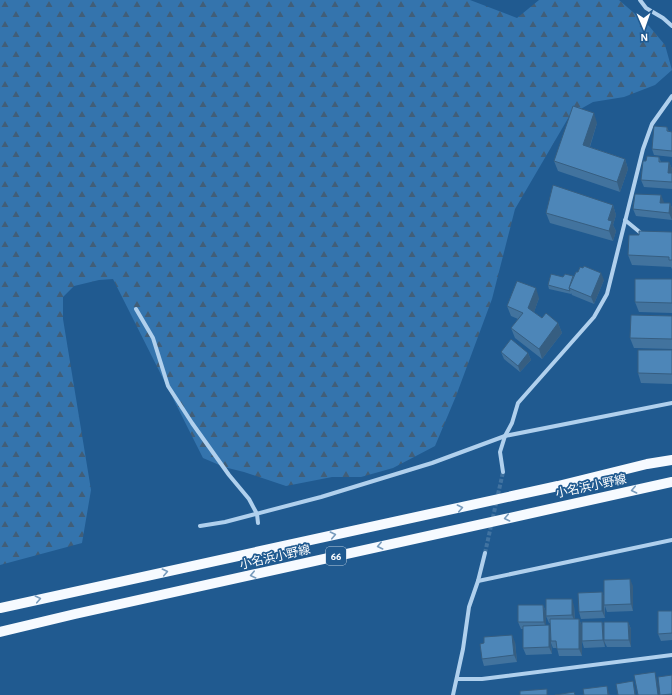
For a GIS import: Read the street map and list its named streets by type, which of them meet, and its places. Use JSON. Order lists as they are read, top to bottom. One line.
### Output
{"streets":{"main road":["小名浜小野線","66"]},"north":"bottom"}
